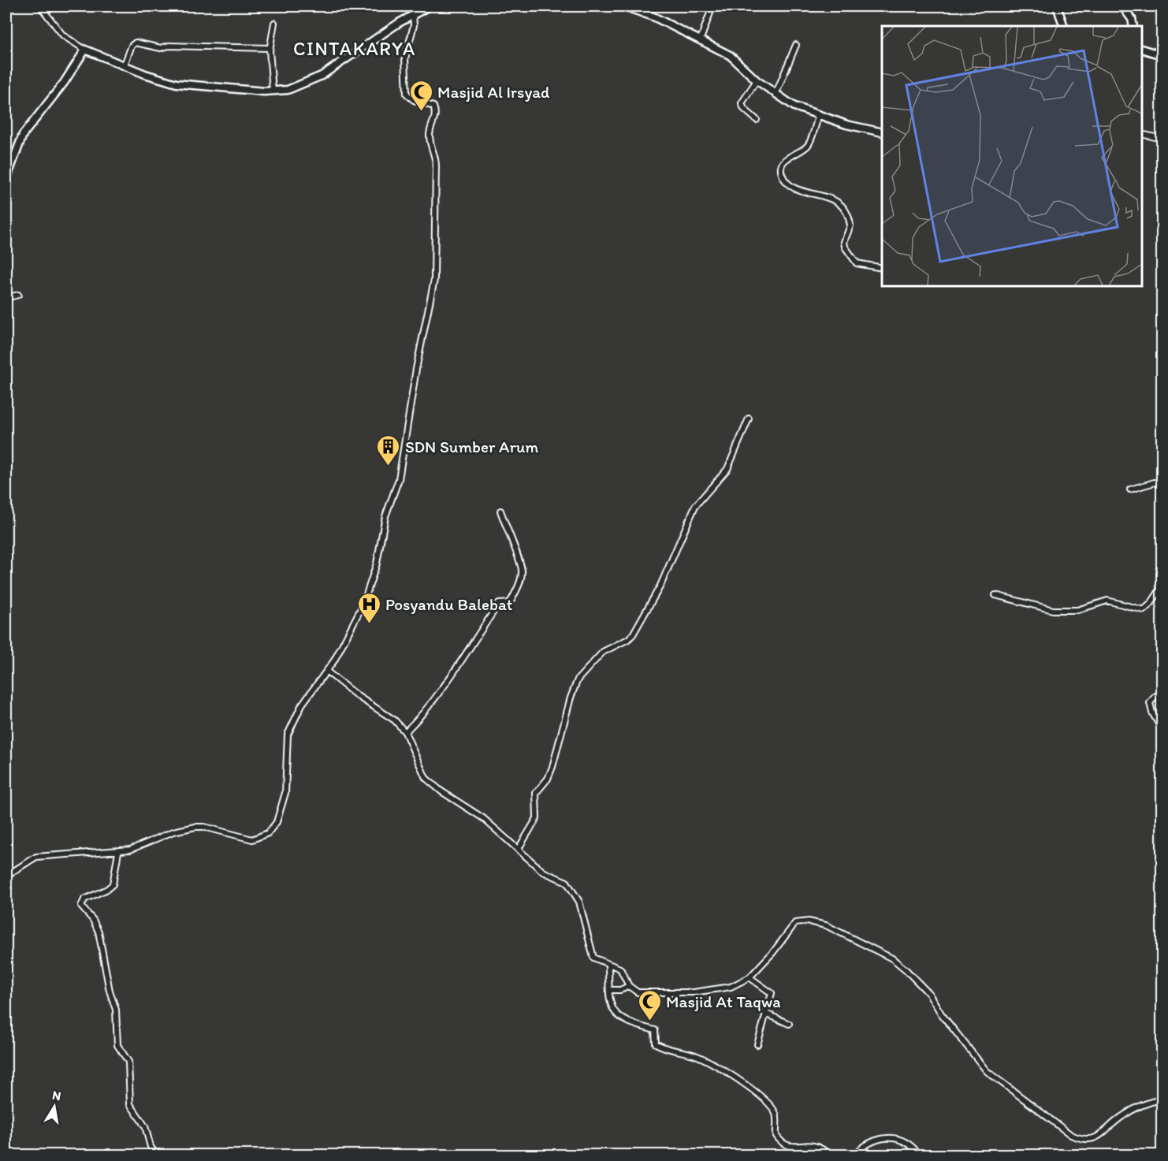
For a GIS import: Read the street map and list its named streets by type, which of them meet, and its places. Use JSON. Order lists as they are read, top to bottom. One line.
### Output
{"districts":["CINTAKARYA"],"places":{"mosque":["Masjid Al Irsyad","Masjid At Taqwa"],"building":["SDN Sumber Arum"],"hospital":["Posyandu Balebat"]},"north":"top"}
